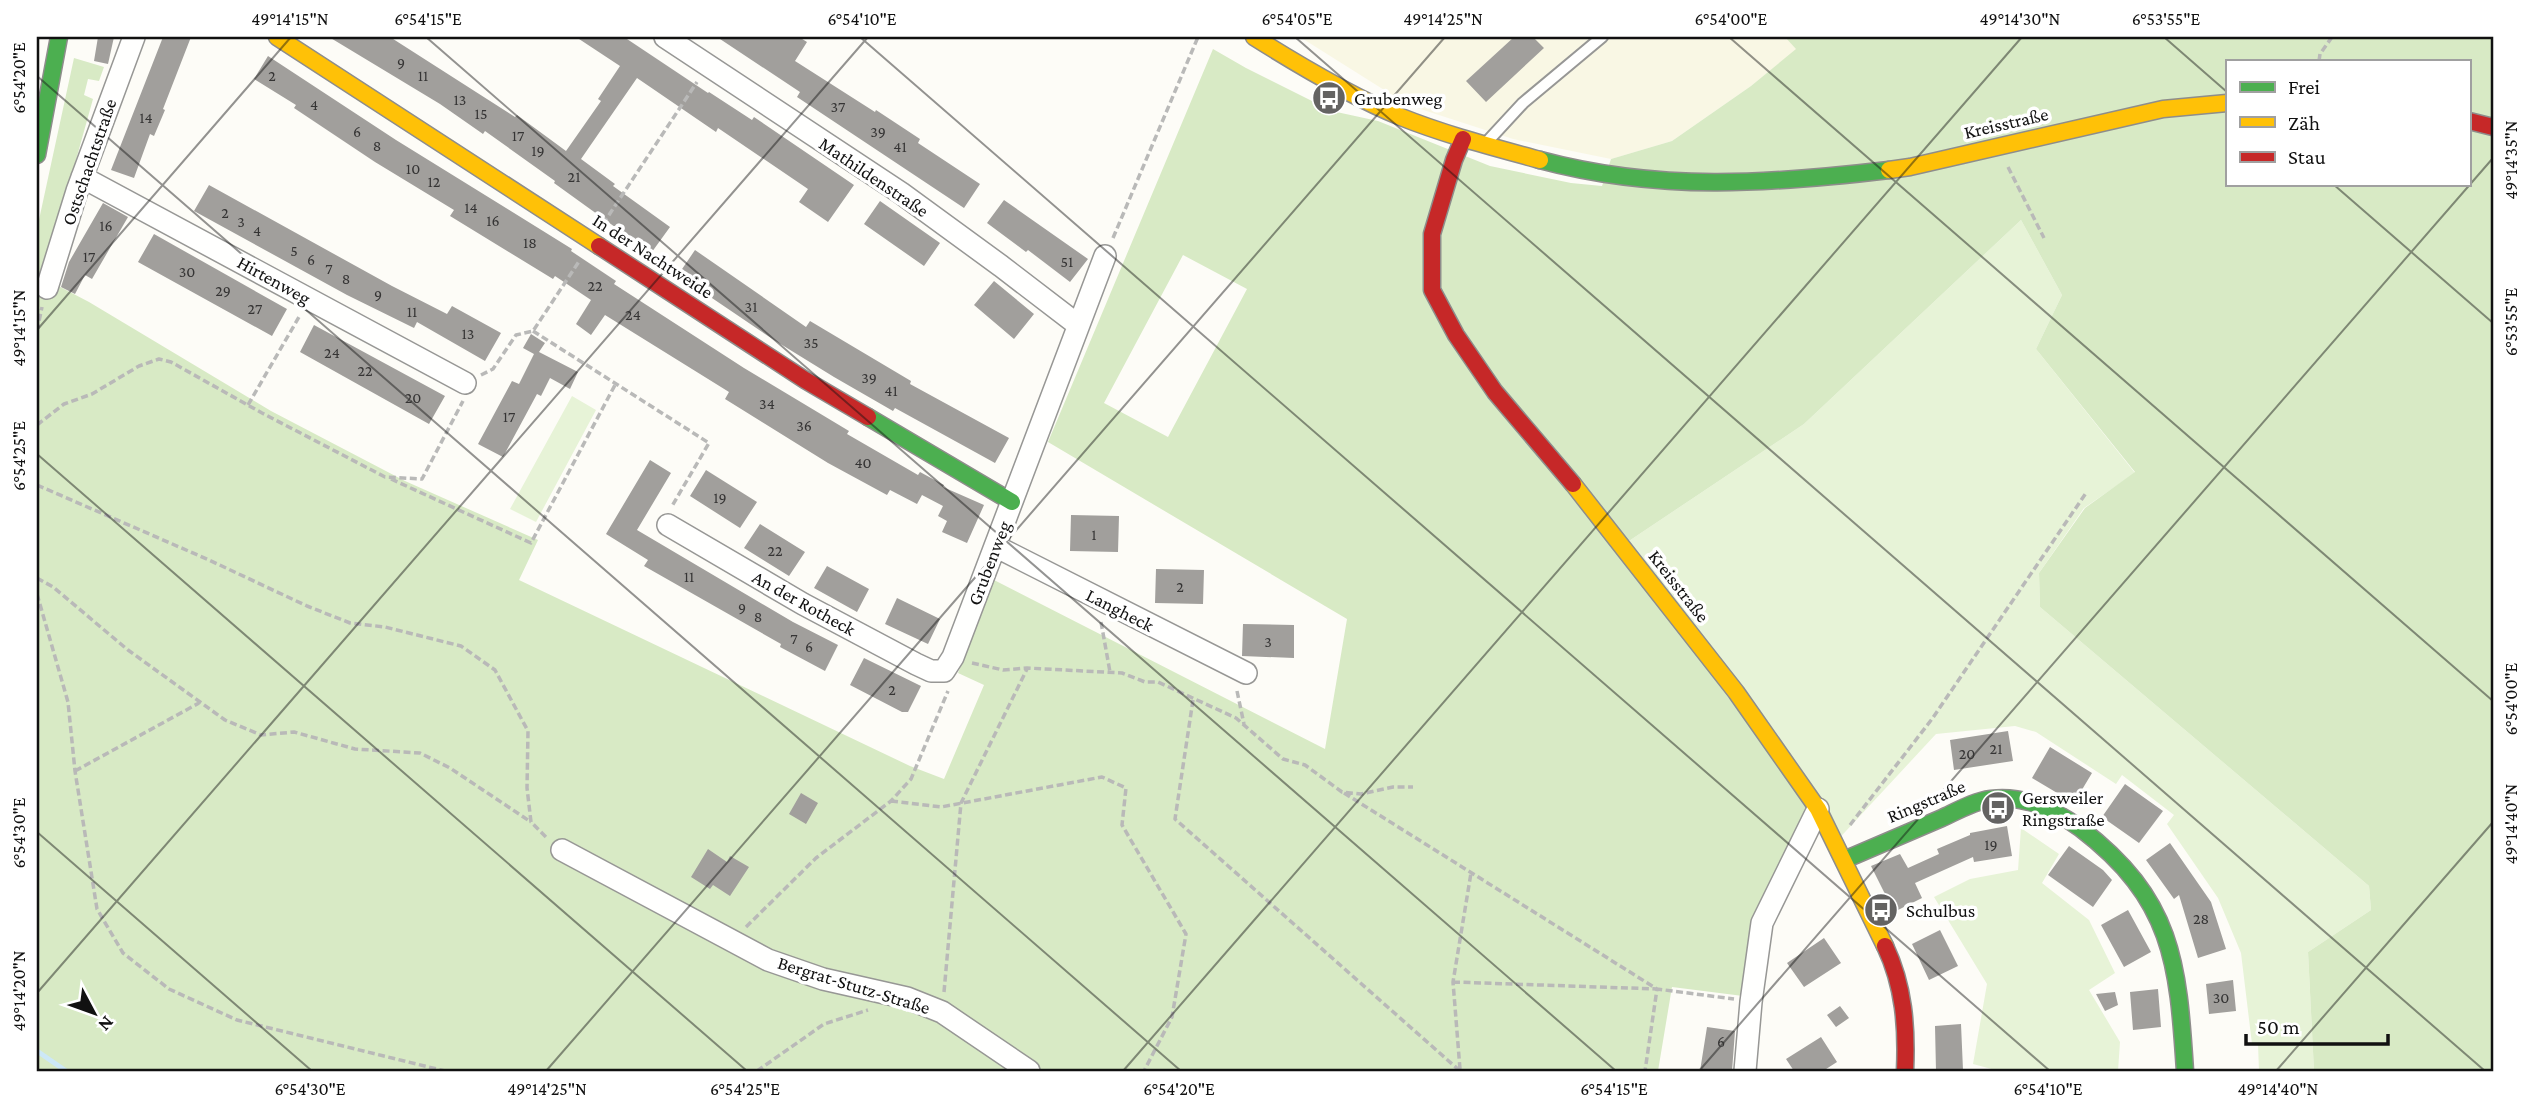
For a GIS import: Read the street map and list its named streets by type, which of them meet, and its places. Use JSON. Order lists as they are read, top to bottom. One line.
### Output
{"streets":{"street":["Kreisstraße","Ostschachtstraße","Mathildenstraße","In der Nachtweide","Hirtenweg","Grubenweg","An der Rotheck","Langheck","Ringstraße","Bergrat-Stutz-Straße"]},"crossings":[["Kreisstraße","Ringstraße"],["Ostschachtstraße","Hirtenweg"],["Mathildenstraße","Grubenweg"],["In der Nachtweide","Grubenweg"],["Grubenweg","An der Rotheck"],["Grubenweg","Langheck"]],"places":{"bus stop":["Grubenweg","Gersweiler Ringstraße","Schulbus"]},"house_numbers":["9","2","11","13","4","37","15","14","6","39","17","8","41","19","10","21","12","14","2","16","3","16","4","18","5","17","6","51","7","30","8","22","29","9","31","27","11","24","13","35","24","22","39","41","20","34","17","36","40","19","1","22","11","2","9","8","7","3","6","2","21","20","19","28","30","6"],"legend":["Frei","Zäh","Stau"],"scale_bar":"50 m","north":"bottom right","coordinates":["49°14'15\"N","6°54'15\"E","6°54'10\"E","6°54'05\"E","49°14'25\"N","6°54'00\"E","49°14'30\"N","6°53'55\"E","6°54'20\"E","49°14'35\"N","6°54'25\"E","49°14'40\"N","6°54'30\"E","49°14'20\"N"]}
